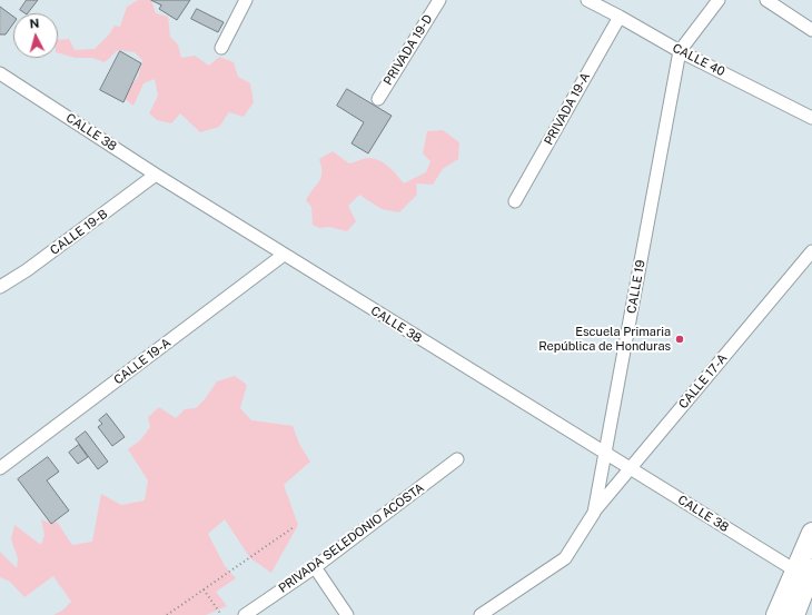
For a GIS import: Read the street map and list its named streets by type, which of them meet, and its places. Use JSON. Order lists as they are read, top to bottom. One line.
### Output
{"streets":{"street":["PRIVADA 19-D","CALLE 40","PRIVADA 19-A","CALLE 38","CALLE 19-B","CALLE 19","CALLE 19-A","CALLE 17-A","PRIVADA SELEDONIO ACOSTA"]},"crossings":[["CALLE 40","PRIVADA 19-A"],["CALLE 40","CALLE 19"],["CALLE 38","CALLE 19-B"],["CALLE 38","CALLE 19"],["CALLE 38","CALLE 19-A"],["CALLE 38","CALLE 17-A"],["CALLE 19","CALLE 17-A"]],"places":["Escuela Primaria República de Honduras"],"north":"top"}
